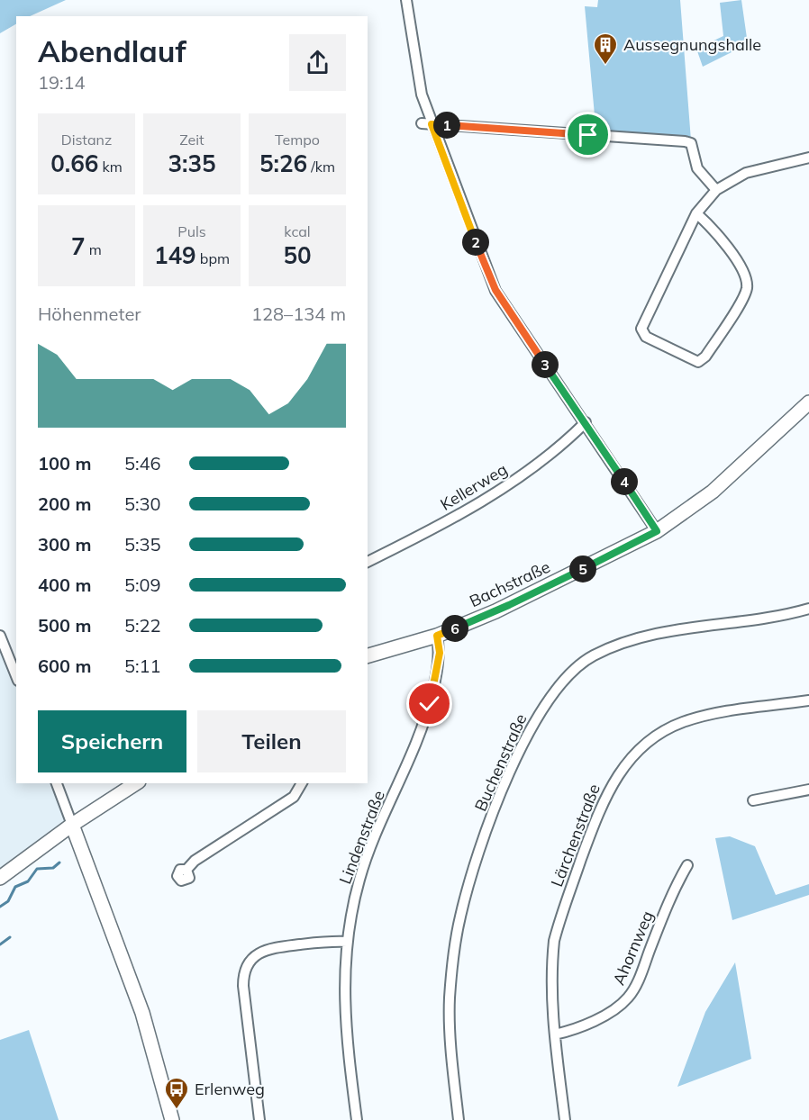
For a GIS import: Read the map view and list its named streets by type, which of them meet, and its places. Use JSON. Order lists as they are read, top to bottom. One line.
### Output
{"streets":{"street":["Kellerweg","Bachstraße","Buchenstraße","Lärchenstraße","Lindenstraße","Ahornweg"]},"crossings":[["Bachstraße","Lindenstraße"],["Lärchenstraße","Ahornweg"]],"places":{"building":["Aussegnungshalle"],"bus stop":["Erlenweg"]},"page":{"heading":["Abendlauf","19:14"],"stats":[["Distanz","0.66 km"],["Zeit","3:35"],["Tempo","5:26 /km"],["7 m"],["Puls","149 bpm"],["kcal","50"]],"pins":["1","2","3","4","5","6"],"chart":["Höhenmeter","128–134 m"],"list":[{"name":"100 m","note":"5:46"},{"name":"200 m","note":"5:30"},{"name":"300 m","note":"5:35"},{"name":"400 m","note":"5:09"},{"name":"500 m","note":"5:22"},{"name":"600 m","note":"5:11"}],"buttons":["Speichern","Teilen"]}}
